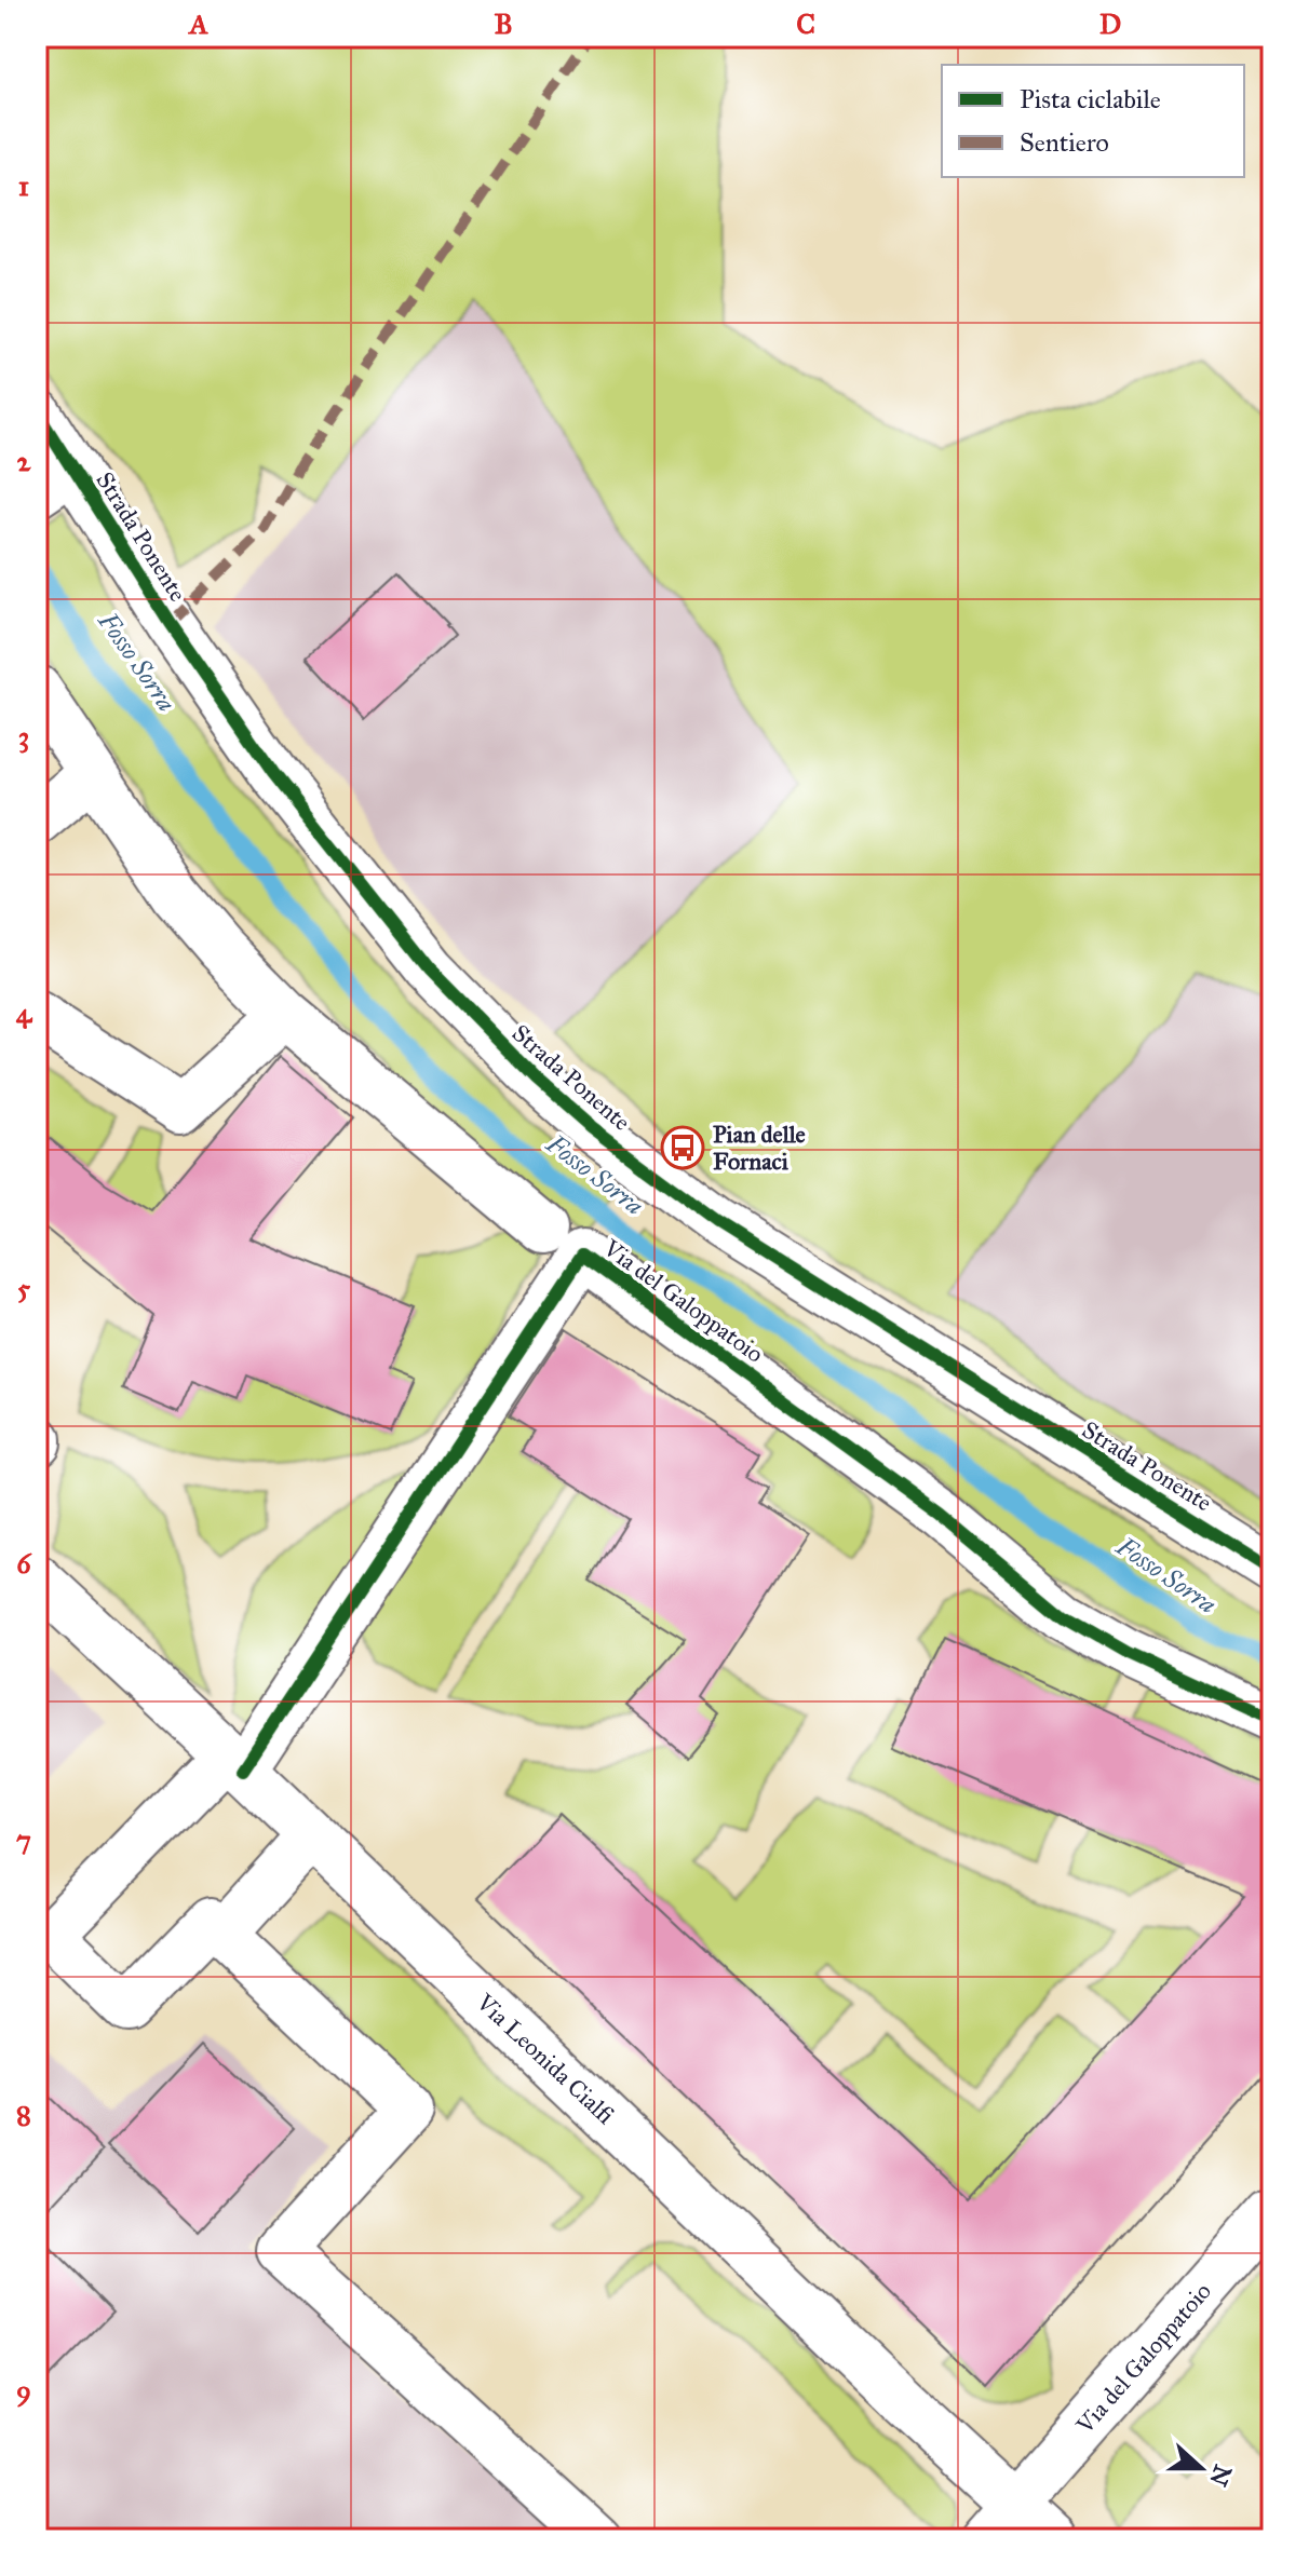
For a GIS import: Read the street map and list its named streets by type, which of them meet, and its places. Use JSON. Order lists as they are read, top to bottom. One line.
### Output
{"streets":{"street":["Strada Ponente","Via del Galoppatoio","Via Leonida Cialfi"]},"crossings":[["Via del Galoppatoio","Via Leonida Cialfi"]],"water":["Fosso Sorra"],"places":{"bus stop":["Pian delle Fornaci"]},"legend":["Pista ciclabile","Sentiero"],"north":"right","grid":{"columns":["A","B","C","D"],"rows":["1","2","3","4","5","6","7","8","9"]}}
